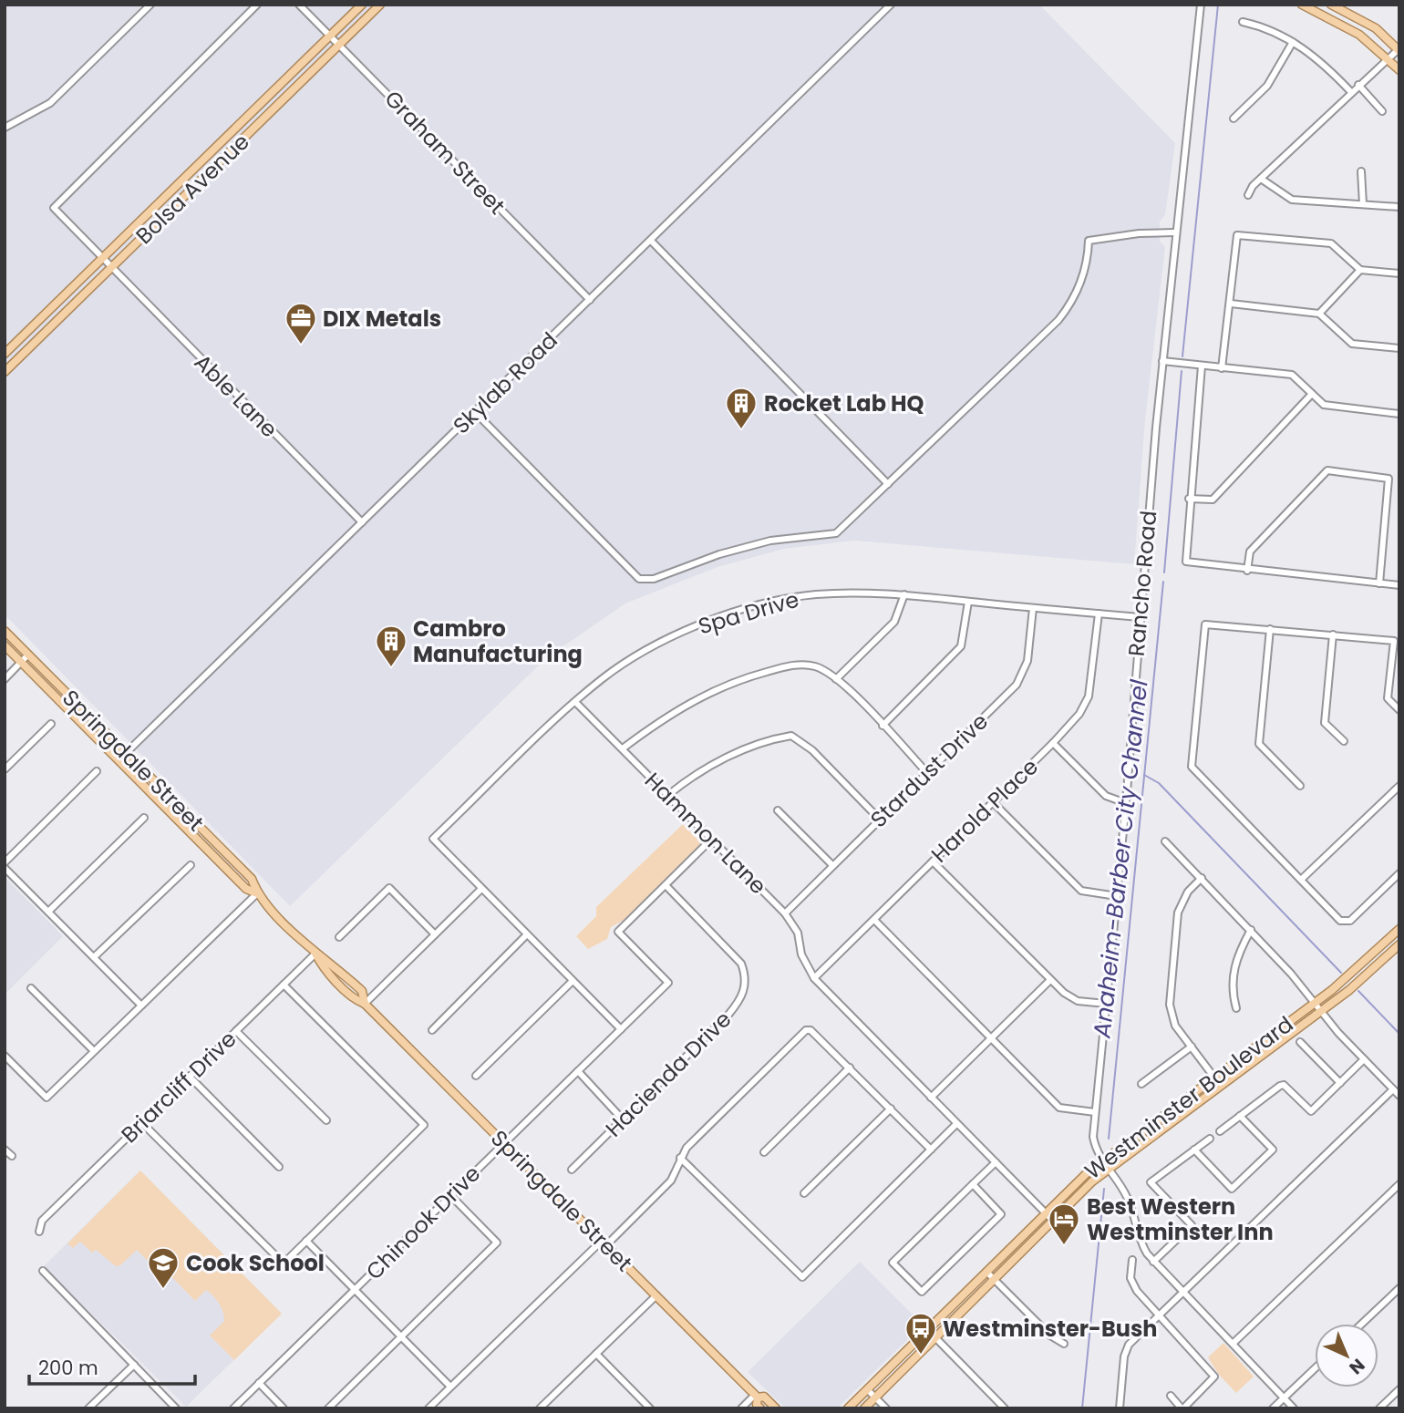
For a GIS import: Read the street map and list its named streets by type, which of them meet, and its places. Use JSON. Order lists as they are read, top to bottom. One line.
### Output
{"streets":{"main road":["Bolsa Avenue","Springdale Street","Westminster Boulevard"],"street":["Graham Street","Skylab Road","Able Lane","Rancho Road","Spa Drive","Stardust Drive","Harold Place","Hammon Lane","Hacienda Drive","Briarcliff Drive","Chinook Drive"]},"crossings":[["Graham Street","Bolsa Avenue"],["Graham Street","Skylab Road"],["Bolsa Avenue","Able Lane"],["Skylab Road","Able Lane"],["Skylab Road","Springdale Street"],["Rancho Road","Spa Drive"],["Rancho Road","Westminster Boulevard"],["Spa Drive","Stardust Drive"],["Spa Drive","Harold Place"],["Spa Drive","Hammon Lane"],["Springdale Street","Briarcliff Drive"],["Springdale Street","Chinook Drive"],["Stardust Drive","Hammon Lane"],["Harold Place","Hammon Lane"],["Hammon Lane","Westminster Boulevard"],["Hacienda Drive","Chinook Drive"]],"water":["Anaheim-Barber City Channel"],"places":{"office":["DIX Metals"],"building":["Rocket Lab HQ","Cambro Manufacturing"],"hotel":["Best Western Westminster Inn"],"school or university":["Cook School"],"bus stop":["Westminster-Bush"]},"scale_bar":"200 m","north":"bottom right"}
